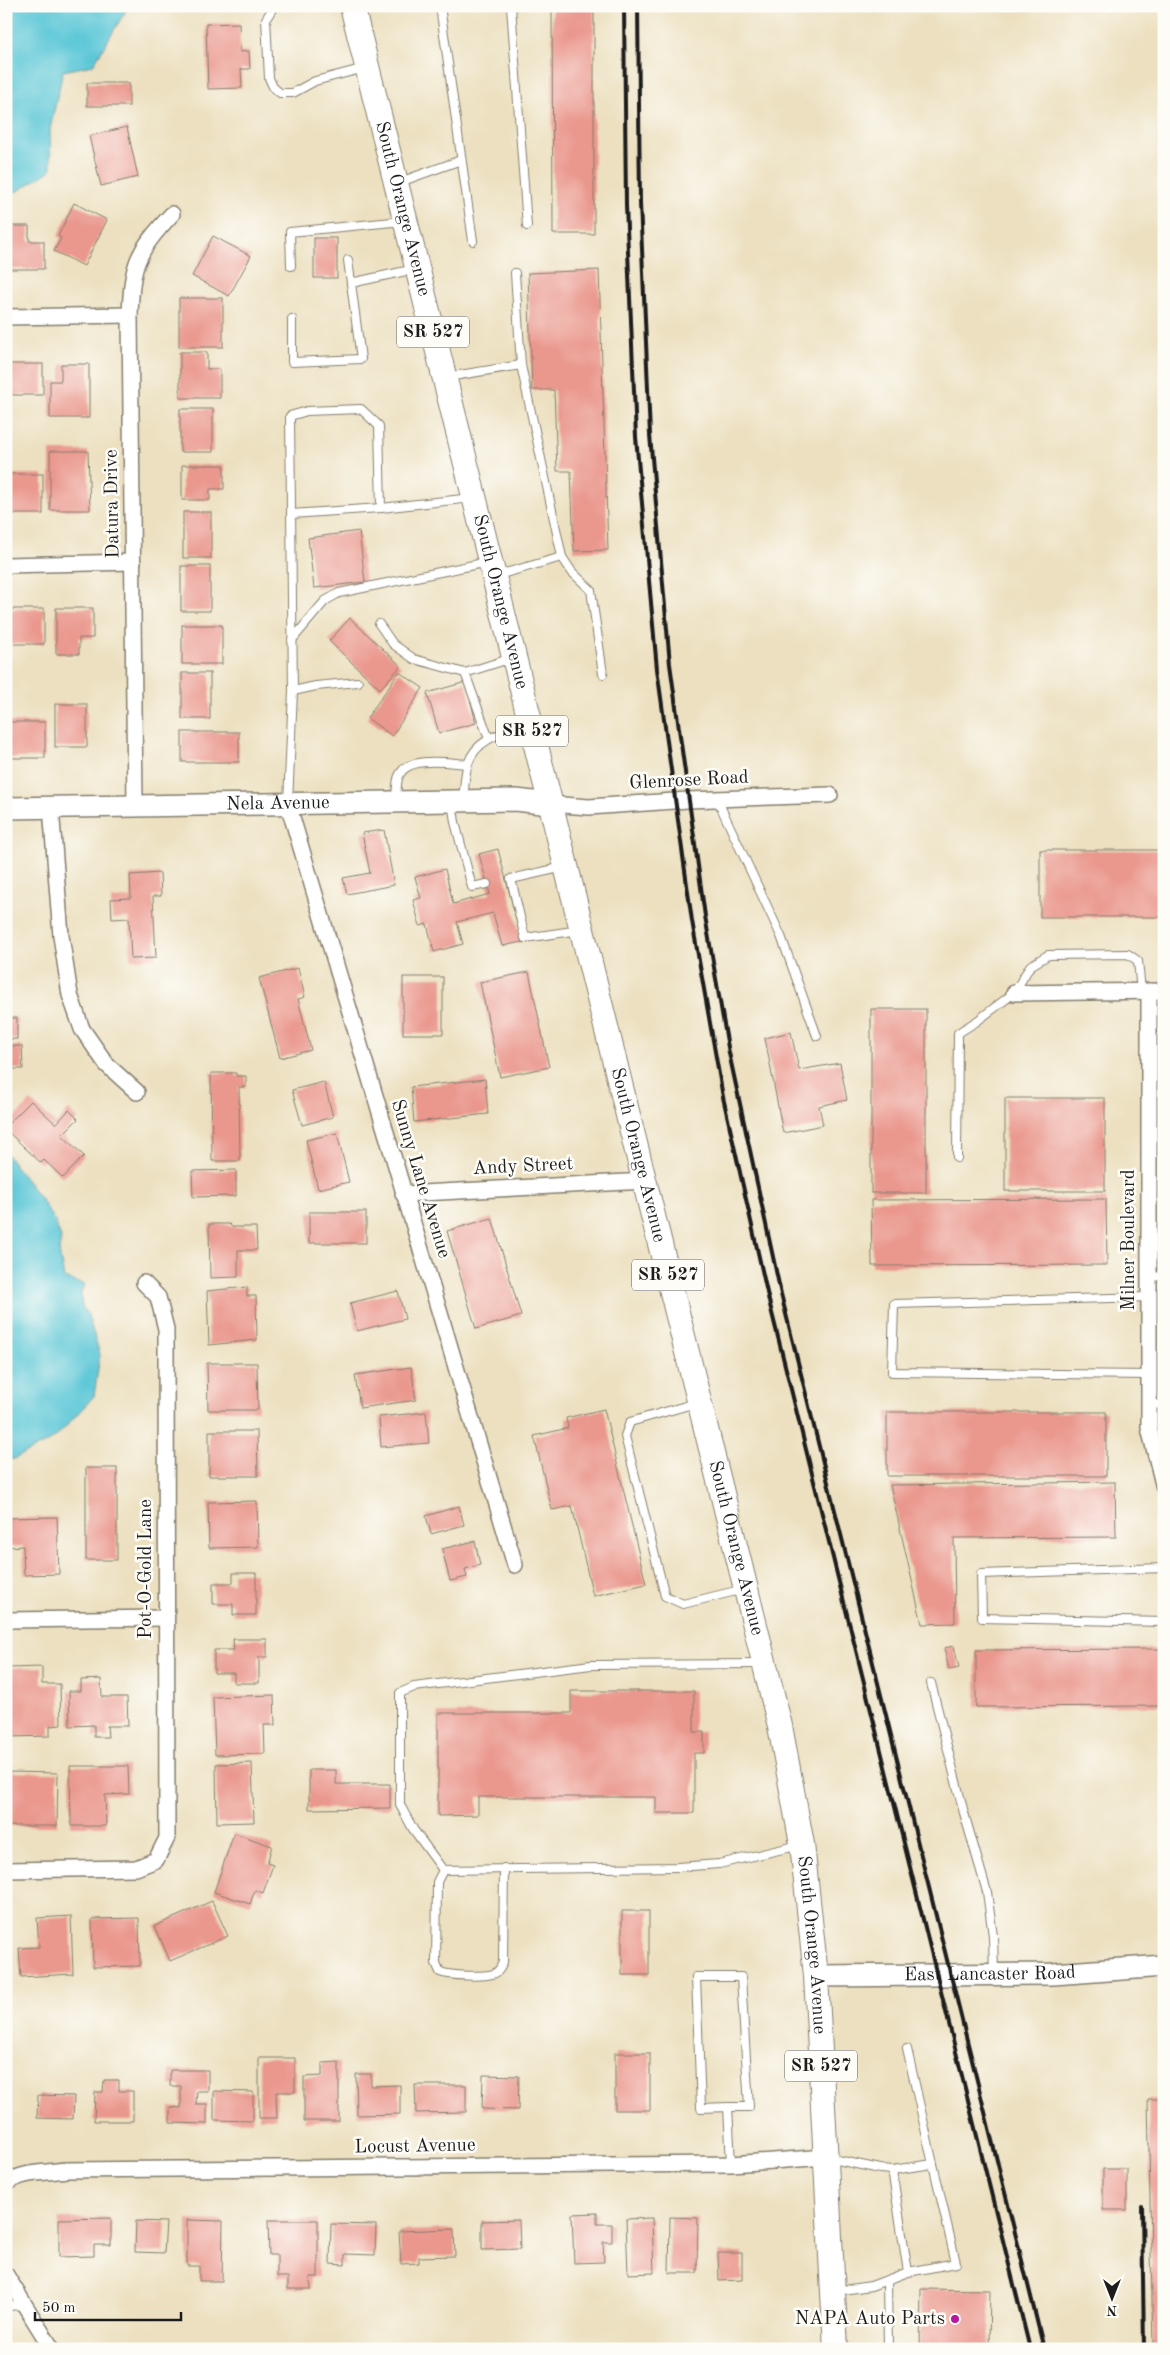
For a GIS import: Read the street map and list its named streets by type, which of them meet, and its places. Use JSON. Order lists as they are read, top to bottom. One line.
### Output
{"streets":{"main road":["South Orange Avenue","SR 527"],"street":["Datura Drive","Glenrose Road","Nela Avenue","Andy Street","Sunny Lane Avenue","Milner Boulevard","Pot-O-Gold Lane","East Lancaster Road","Locust Avenue"]},"crossings":[["South Orange Avenue","Glenrose Road"],["South Orange Avenue","Nela Avenue"],["South Orange Avenue","Andy Street"],["South Orange Avenue","East Lancaster Road"],["South Orange Avenue","Locust Avenue"],["Datura Drive","Nela Avenue"],["Glenrose Road","Nela Avenue"],["Nela Avenue","Sunny Lane Avenue"],["Andy Street","Sunny Lane Avenue"]],"places":["NAPA Auto Parts"],"scale_bar":"50 m","north":"bottom"}
